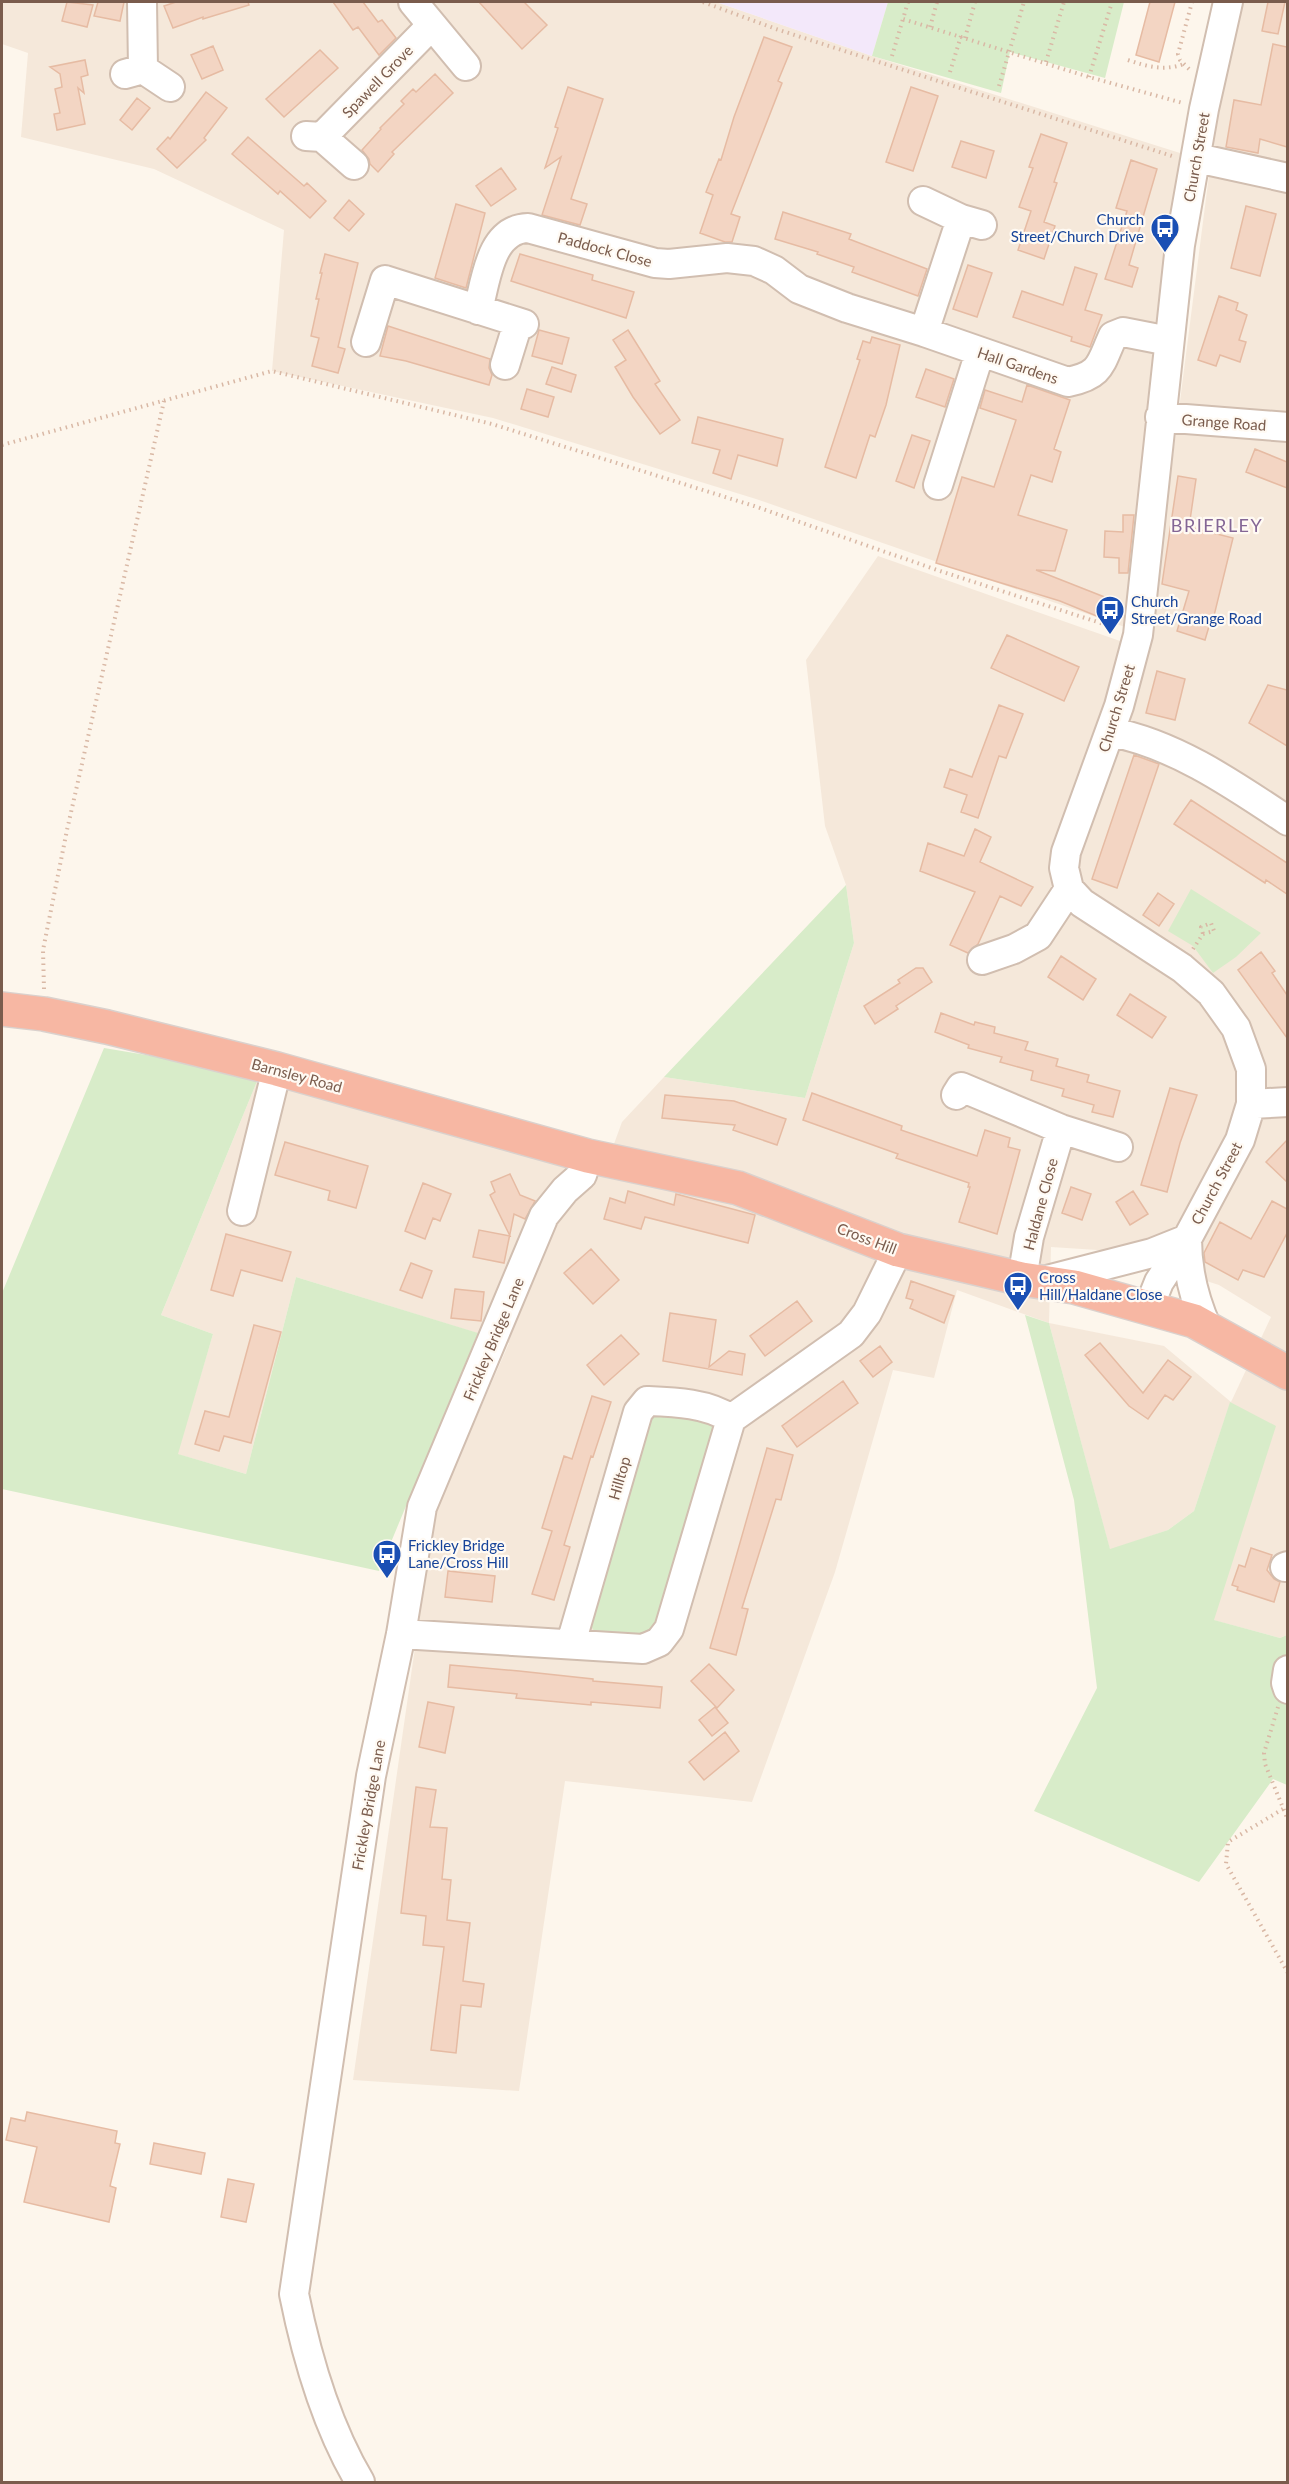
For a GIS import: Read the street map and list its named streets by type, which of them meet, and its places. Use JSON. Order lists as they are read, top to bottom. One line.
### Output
{"streets":{"highway":["Barnsley Road","Cross Hill"],"street":["Spawell Grove","Church Street","Paddock Close","Hall Gardens","Grange Road","Haldane Close","Frickley Bridge Lane","Hilltop"]},"crossings":[["Church Street","Hall Gardens"],["Church Street","Grange Road"],["Church Street","Cross Hill"],["Paddock Close","Hall Gardens"],["Barnsley Road","Cross Hill"],["Barnsley Road","Frickley Bridge Lane"],["Haldane Close","Cross Hill"],["Cross Hill","Frickley Bridge Lane"]],"districts":["BRIERLEY"],"places":{"bus stop":["Church Street/Church Drive","Church Street/Grange Road","Cross Hill/Haldane Close","Frickley Bridge Lane/Cross Hill"]}}
